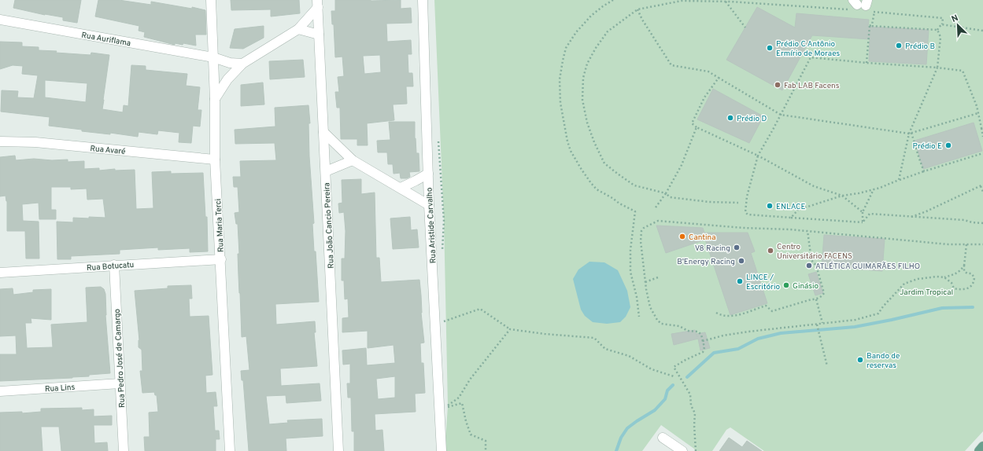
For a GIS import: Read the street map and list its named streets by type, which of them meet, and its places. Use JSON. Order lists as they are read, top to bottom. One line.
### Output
{"streets":{"street":["Rua Auriflama","Rua Avaré","Rua Maria Terci","Rua João Cancio Pereira","Rua Aristide Carvalho","Rua Botucatu","Rua Pedro José de Camargo","Rua Lins"]},"crossings":[["Rua Auriflama","Rua Maria Terci"],["Rua Avaré","Rua Maria Terci"],["Rua Maria Terci","Rua Botucatu"],["Rua Botucatu","Rua Pedro José de Camargo"],["Rua Pedro José de Camargo","Rua Lins"]],"parks":["Jardim Tropical"],"places":["Prédio B","Prédio C Antônio Ermírio de Moraes","Fab LAB Facens","Prédio D","Prédio E","ENLACE","Cantina","V8 Racing","Centro Universitário FACENS","B'Energy Racing","ATLÉTICA GUIMARÃES FILHO","LINCE / Escritório","Ginásio","Bando de reservas"],"north":"top left"}
